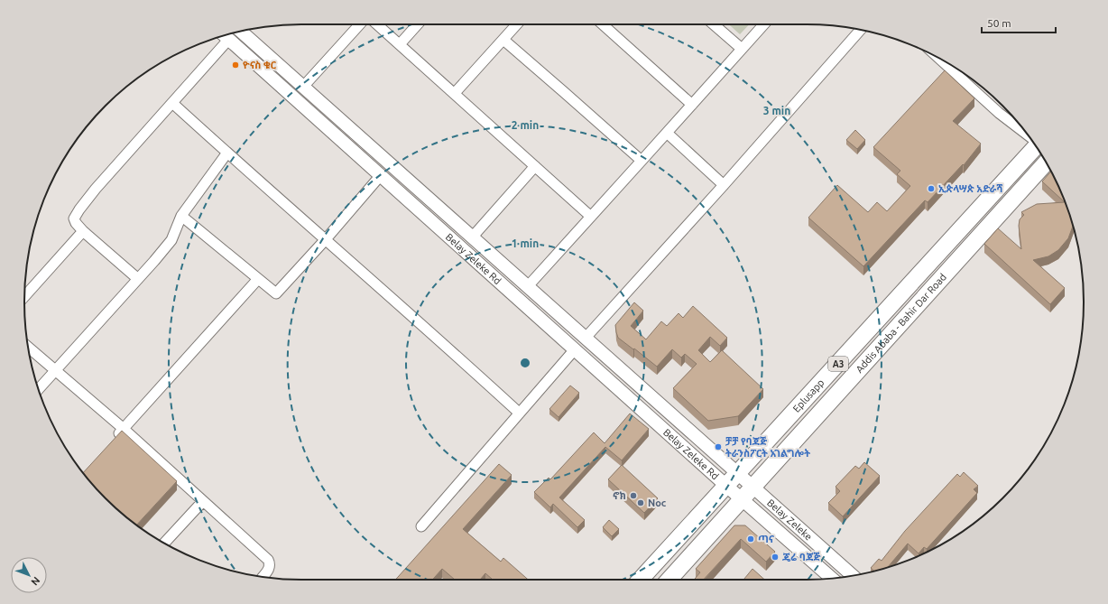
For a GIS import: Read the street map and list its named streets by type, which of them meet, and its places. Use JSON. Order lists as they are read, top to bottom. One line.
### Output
{"streets":{"highway":["Addis Ababa - Bahir Dar Road","A3","Eplusapp"],"street":["Belay Zeleke Rd","Belay Zeleke"]},"crossings":[["Belay Zeleke Rd","Eplusapp"],["Belay Zeleke Rd","Belay Zeleke"],["Addis Ababa - Bahir Dar Road","Belay Zeleke"],["Eplusapp","Belay Zeleke"]],"places":["ዮናስ ቁር","ኢጵላሣጵ አድራሻ","ቻቻ የባጃጅ ትራንስፖርት አገልግሎት","ኖክ","Noc","ጣና","ጄሬ ባጃጅ"],"scale_bar":"50 m","north":"bottom right","rings":["3 min","2 min","1 min"]}
